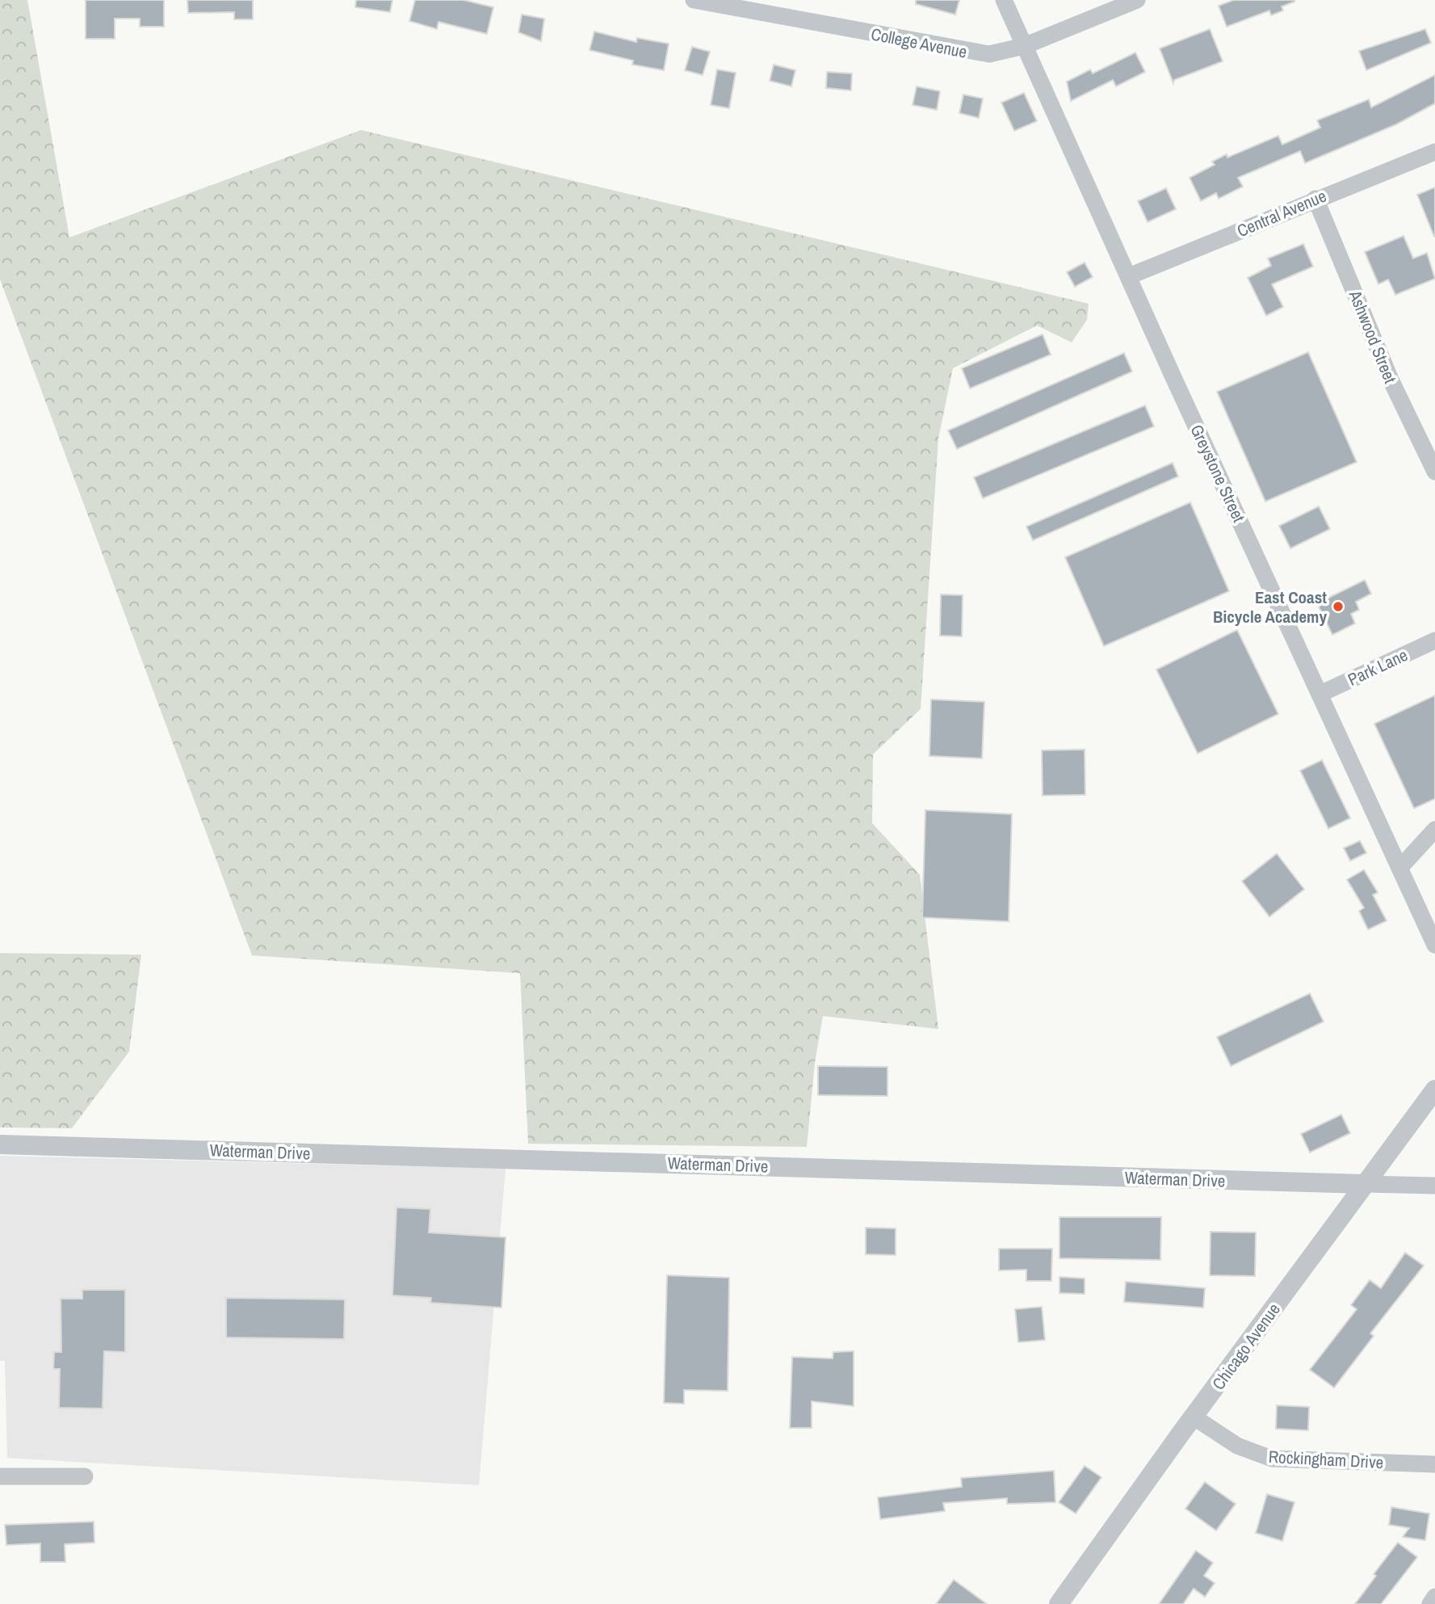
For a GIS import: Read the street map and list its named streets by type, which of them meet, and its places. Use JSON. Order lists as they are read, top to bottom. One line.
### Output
{"streets":{"street":["College Avenue","Central Avenue","Ashwood Street","Greystone Street","Park Lane","Waterman Drive","Chicago Avenue","Rockingham Drive"]},"crossings":[["College Avenue","Greystone Street"],["Central Avenue","Ashwood Street"],["Central Avenue","Greystone Street"],["Greystone Street","Park Lane"],["Waterman Drive","Chicago Avenue"],["Chicago Avenue","Rockingham Drive"]],"places":["East Coast Bicycle Academy"]}
